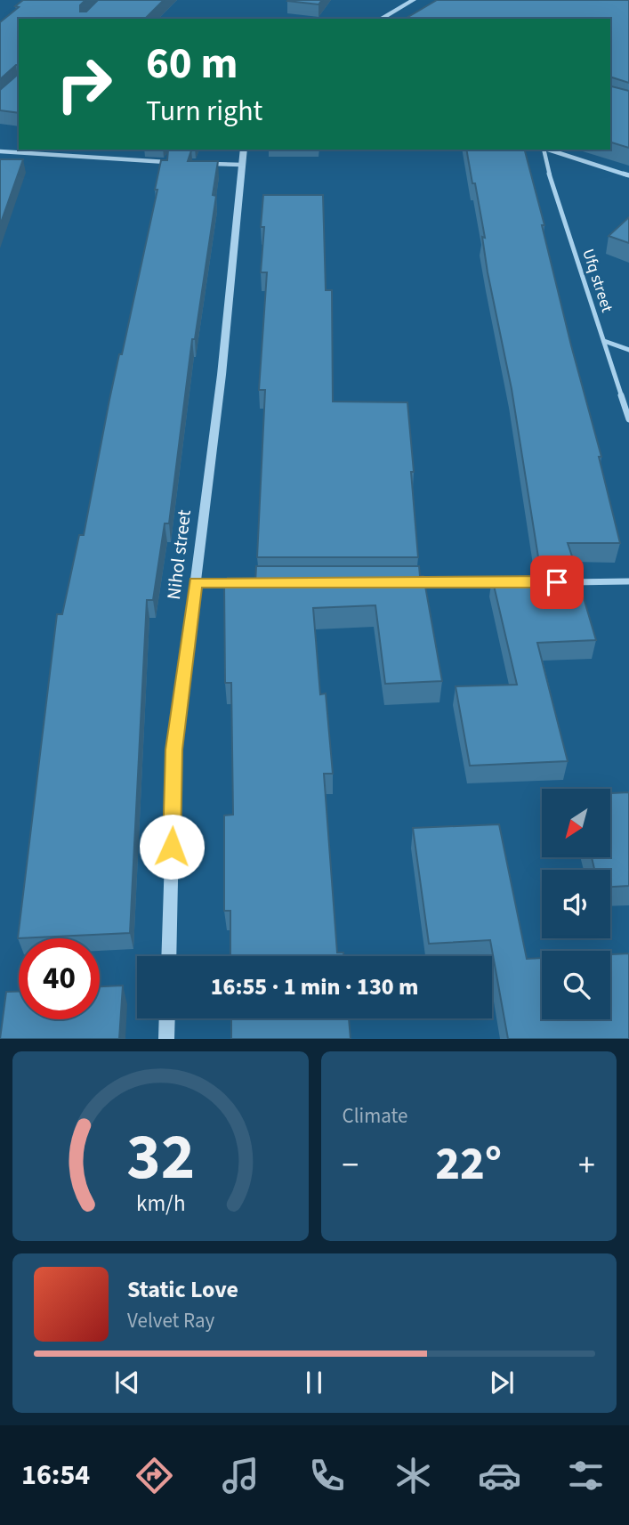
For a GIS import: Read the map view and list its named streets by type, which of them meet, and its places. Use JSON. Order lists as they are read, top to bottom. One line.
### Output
{"streets":{"street":["Ufq street","Nihol street"]},"north":"bottom left","page":{"turn":["60 m","Turn right"],"limit":"40","trip":"16:55 · 1 min · 130 m","tile":"Climate","heat":["−","22°","+"],"song":["Static Love","Velvet Ray"],"tabs":"16:54","gauge":["32","km/h"]}}
